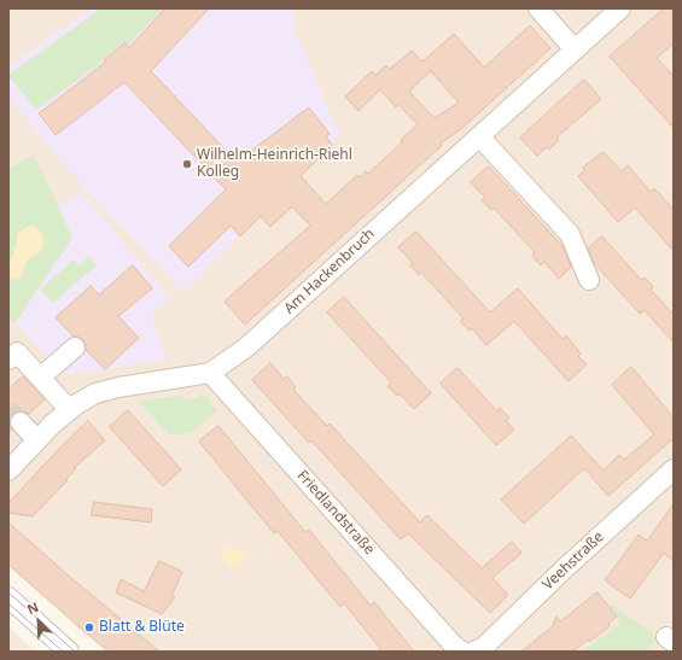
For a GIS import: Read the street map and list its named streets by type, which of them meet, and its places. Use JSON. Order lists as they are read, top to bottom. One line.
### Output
{"streets":{"street":["Am Hackenbruch","Friedlandstraße","Veehstraße"]},"crossings":[["Am Hackenbruch","Friedlandstraße"]],"places":["Wilhelm-Heinrich-Riehl Kolleg","Blatt & Blüte"],"north":"top left"}
